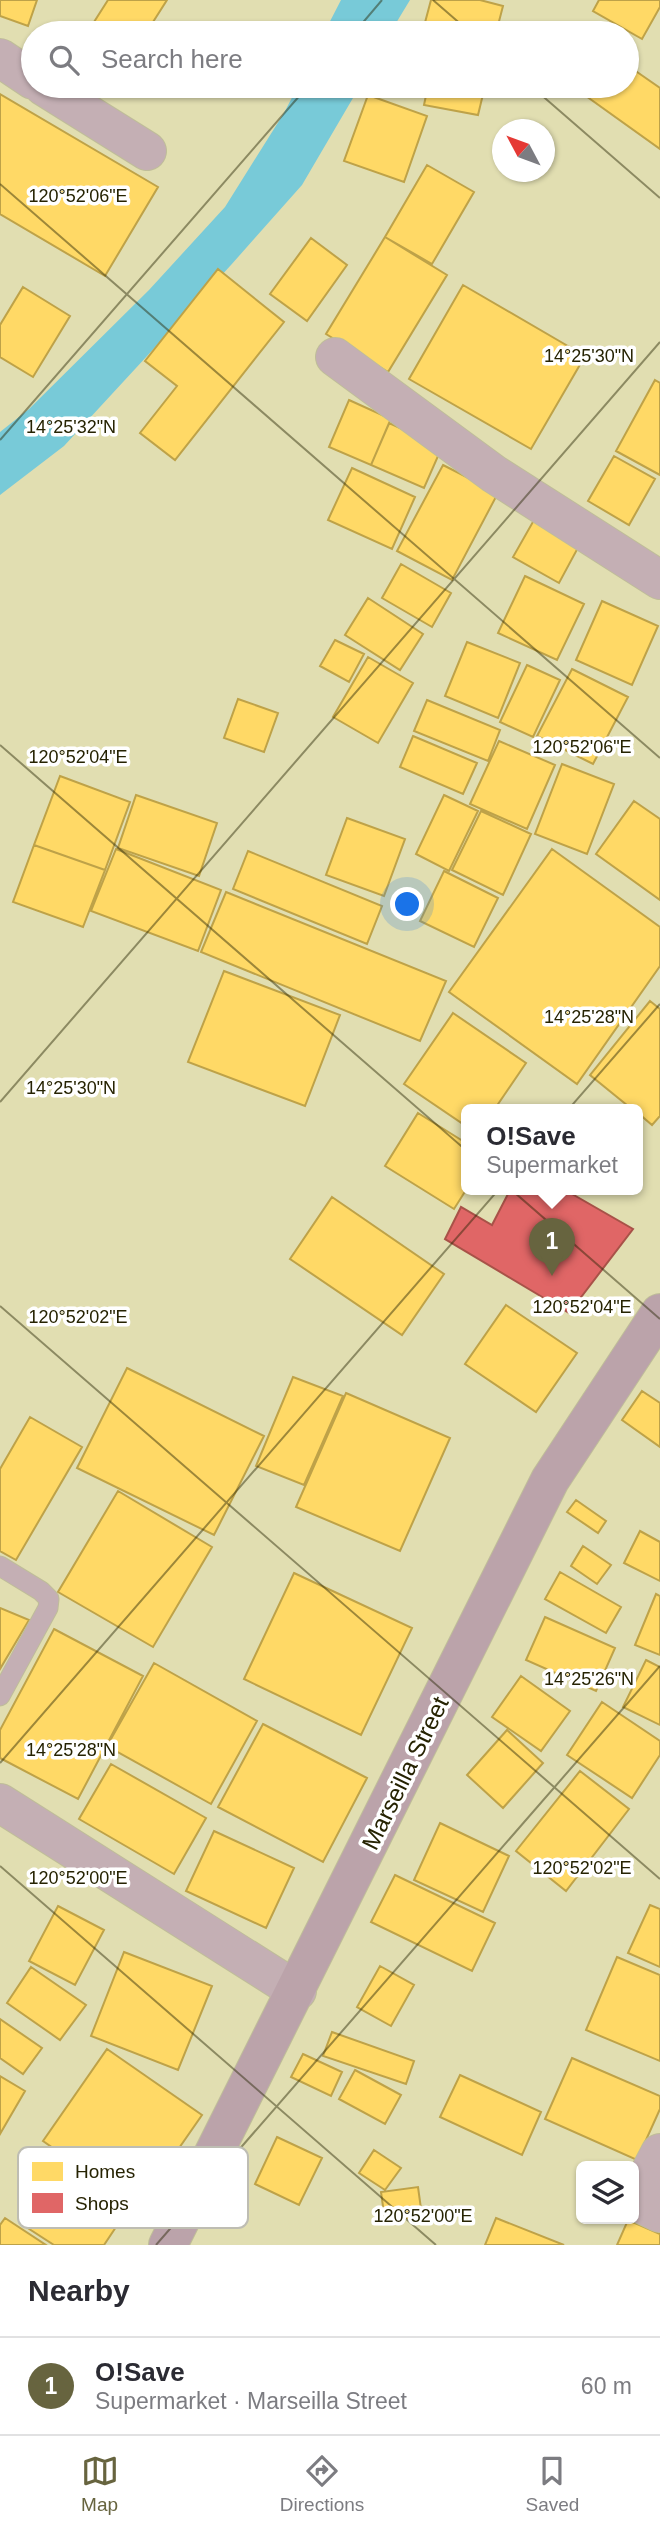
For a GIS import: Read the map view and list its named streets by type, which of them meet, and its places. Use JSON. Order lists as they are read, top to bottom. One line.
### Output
{"streets":{"main road":["Marseilla Street"]},"legend":["Homes","Shops"],"north":"top left","page":{"search":"Search here","popup":["O!Save","Supermarket"],"pins":"1","heading":"Nearby","list":[{"mark":"1","name":"O!Save","note":"Supermarket · Marseilla Street","value":"60 m"}],"nav":["Map","Directions","Saved"]},"coordinates":["120°52'06\"E","14°25'30\"N","14°25'32\"N","120°52'04\"E","14°25'28\"N","120°52'02\"E","14°25'26\"N","120°52'00\"E"]}
